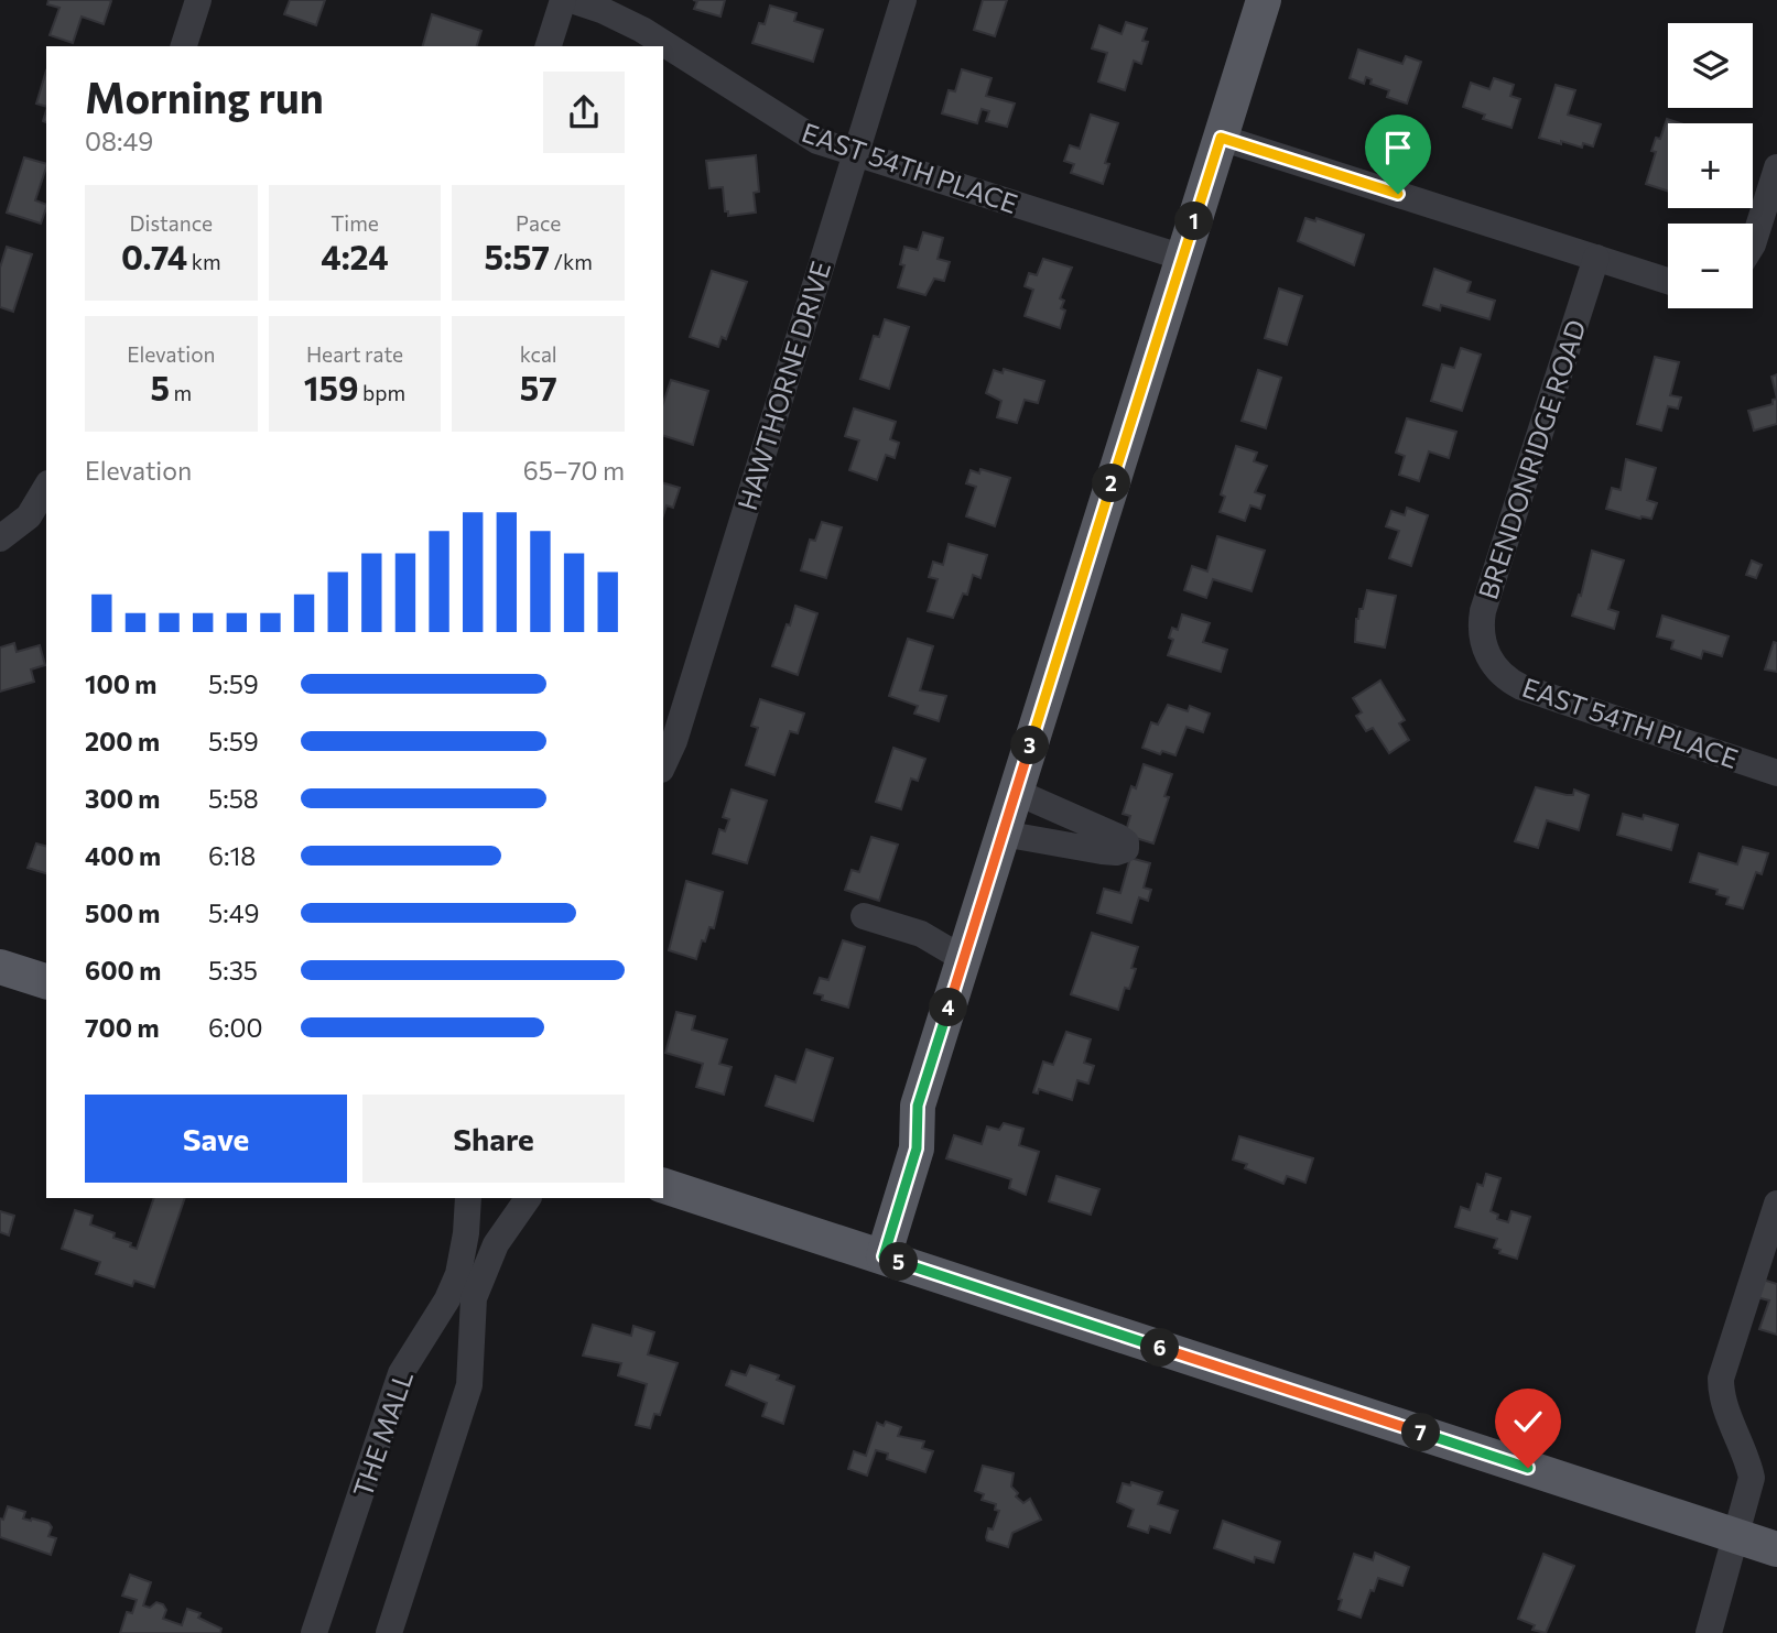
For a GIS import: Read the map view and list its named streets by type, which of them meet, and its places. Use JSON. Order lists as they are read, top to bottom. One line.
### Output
{"streets":{"street":["EAST 54TH PLACE","HAWTHORNE DRIVE","BRENDONRIDGE ROAD","THE MALL"]},"crossings":[["EAST 54TH PLACE","HAWTHORNE DRIVE"],["EAST 54TH PLACE","BRENDONRIDGE ROAD"]],"page":{"map_buttons":["+","−"],"heading":["Morning run","08:49"],"stats":[["Distance","0.74 km"],["Time","4:24"],["Pace","5:57 /km"],["Elevation","5 m"],["Heart rate","159 bpm"],["kcal","57"]],"pins":["1","2","3","4","5","6","7"],"chart":["Elevation","65–70 m"],"list":[{"name":"100 m","note":"5:59"},{"name":"200 m","note":"5:59"},{"name":"300 m","note":"5:58"},{"name":"400 m","note":"6:18"},{"name":"500 m","note":"5:49"},{"name":"600 m","note":"5:35"},{"name":"700 m","note":"6:00"}],"buttons":["Save","Share"]}}
